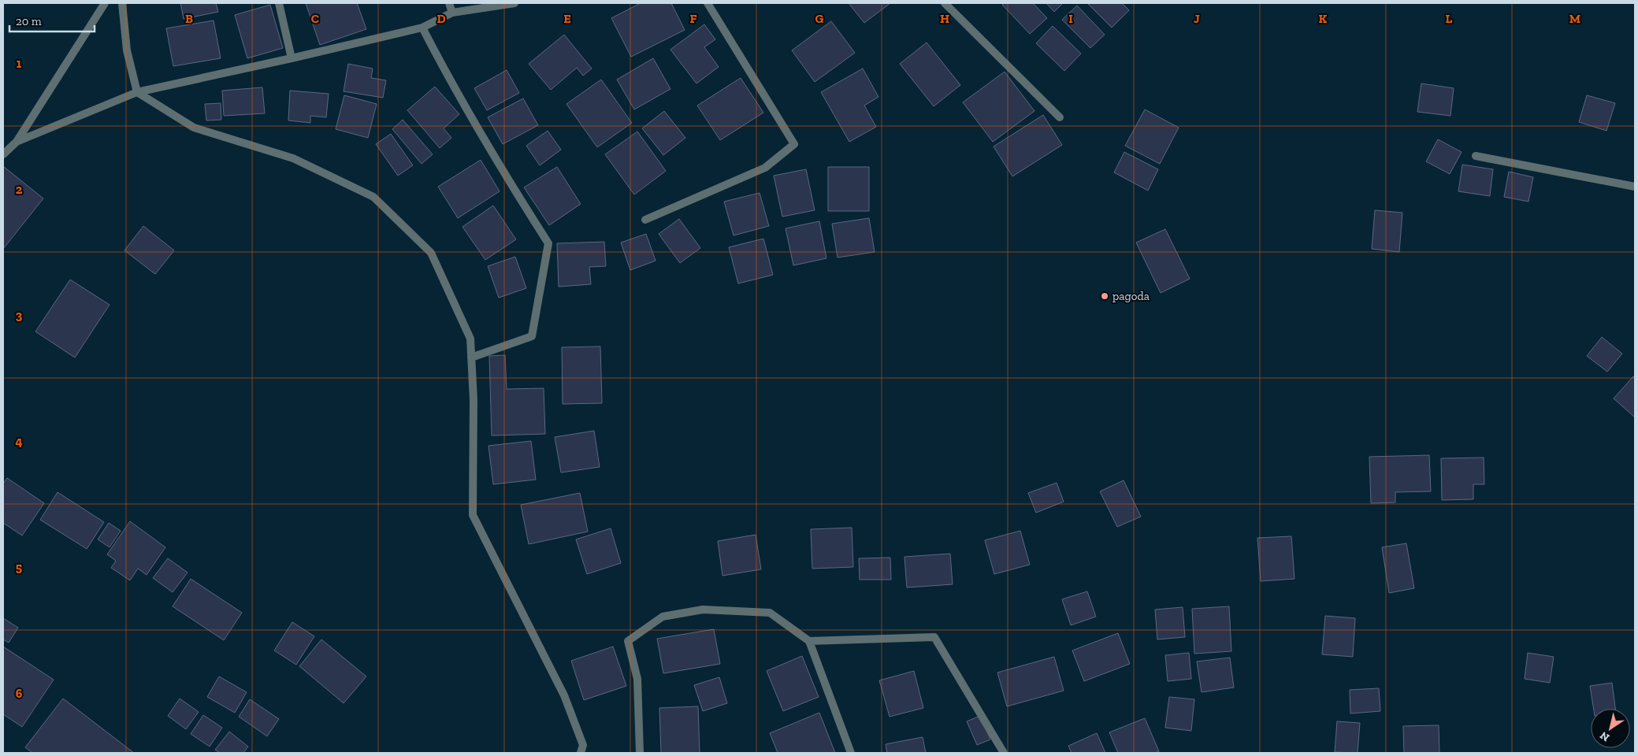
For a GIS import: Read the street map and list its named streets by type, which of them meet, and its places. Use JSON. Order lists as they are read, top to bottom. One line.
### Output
{"places":["pagoda"],"scale_bar":"20 m","north":"bottom left","grid":{"columns":["B","C","D","E","F","G","H","I","J","K","L","M"],"rows":["1","2","3","4","5","6"]}}
